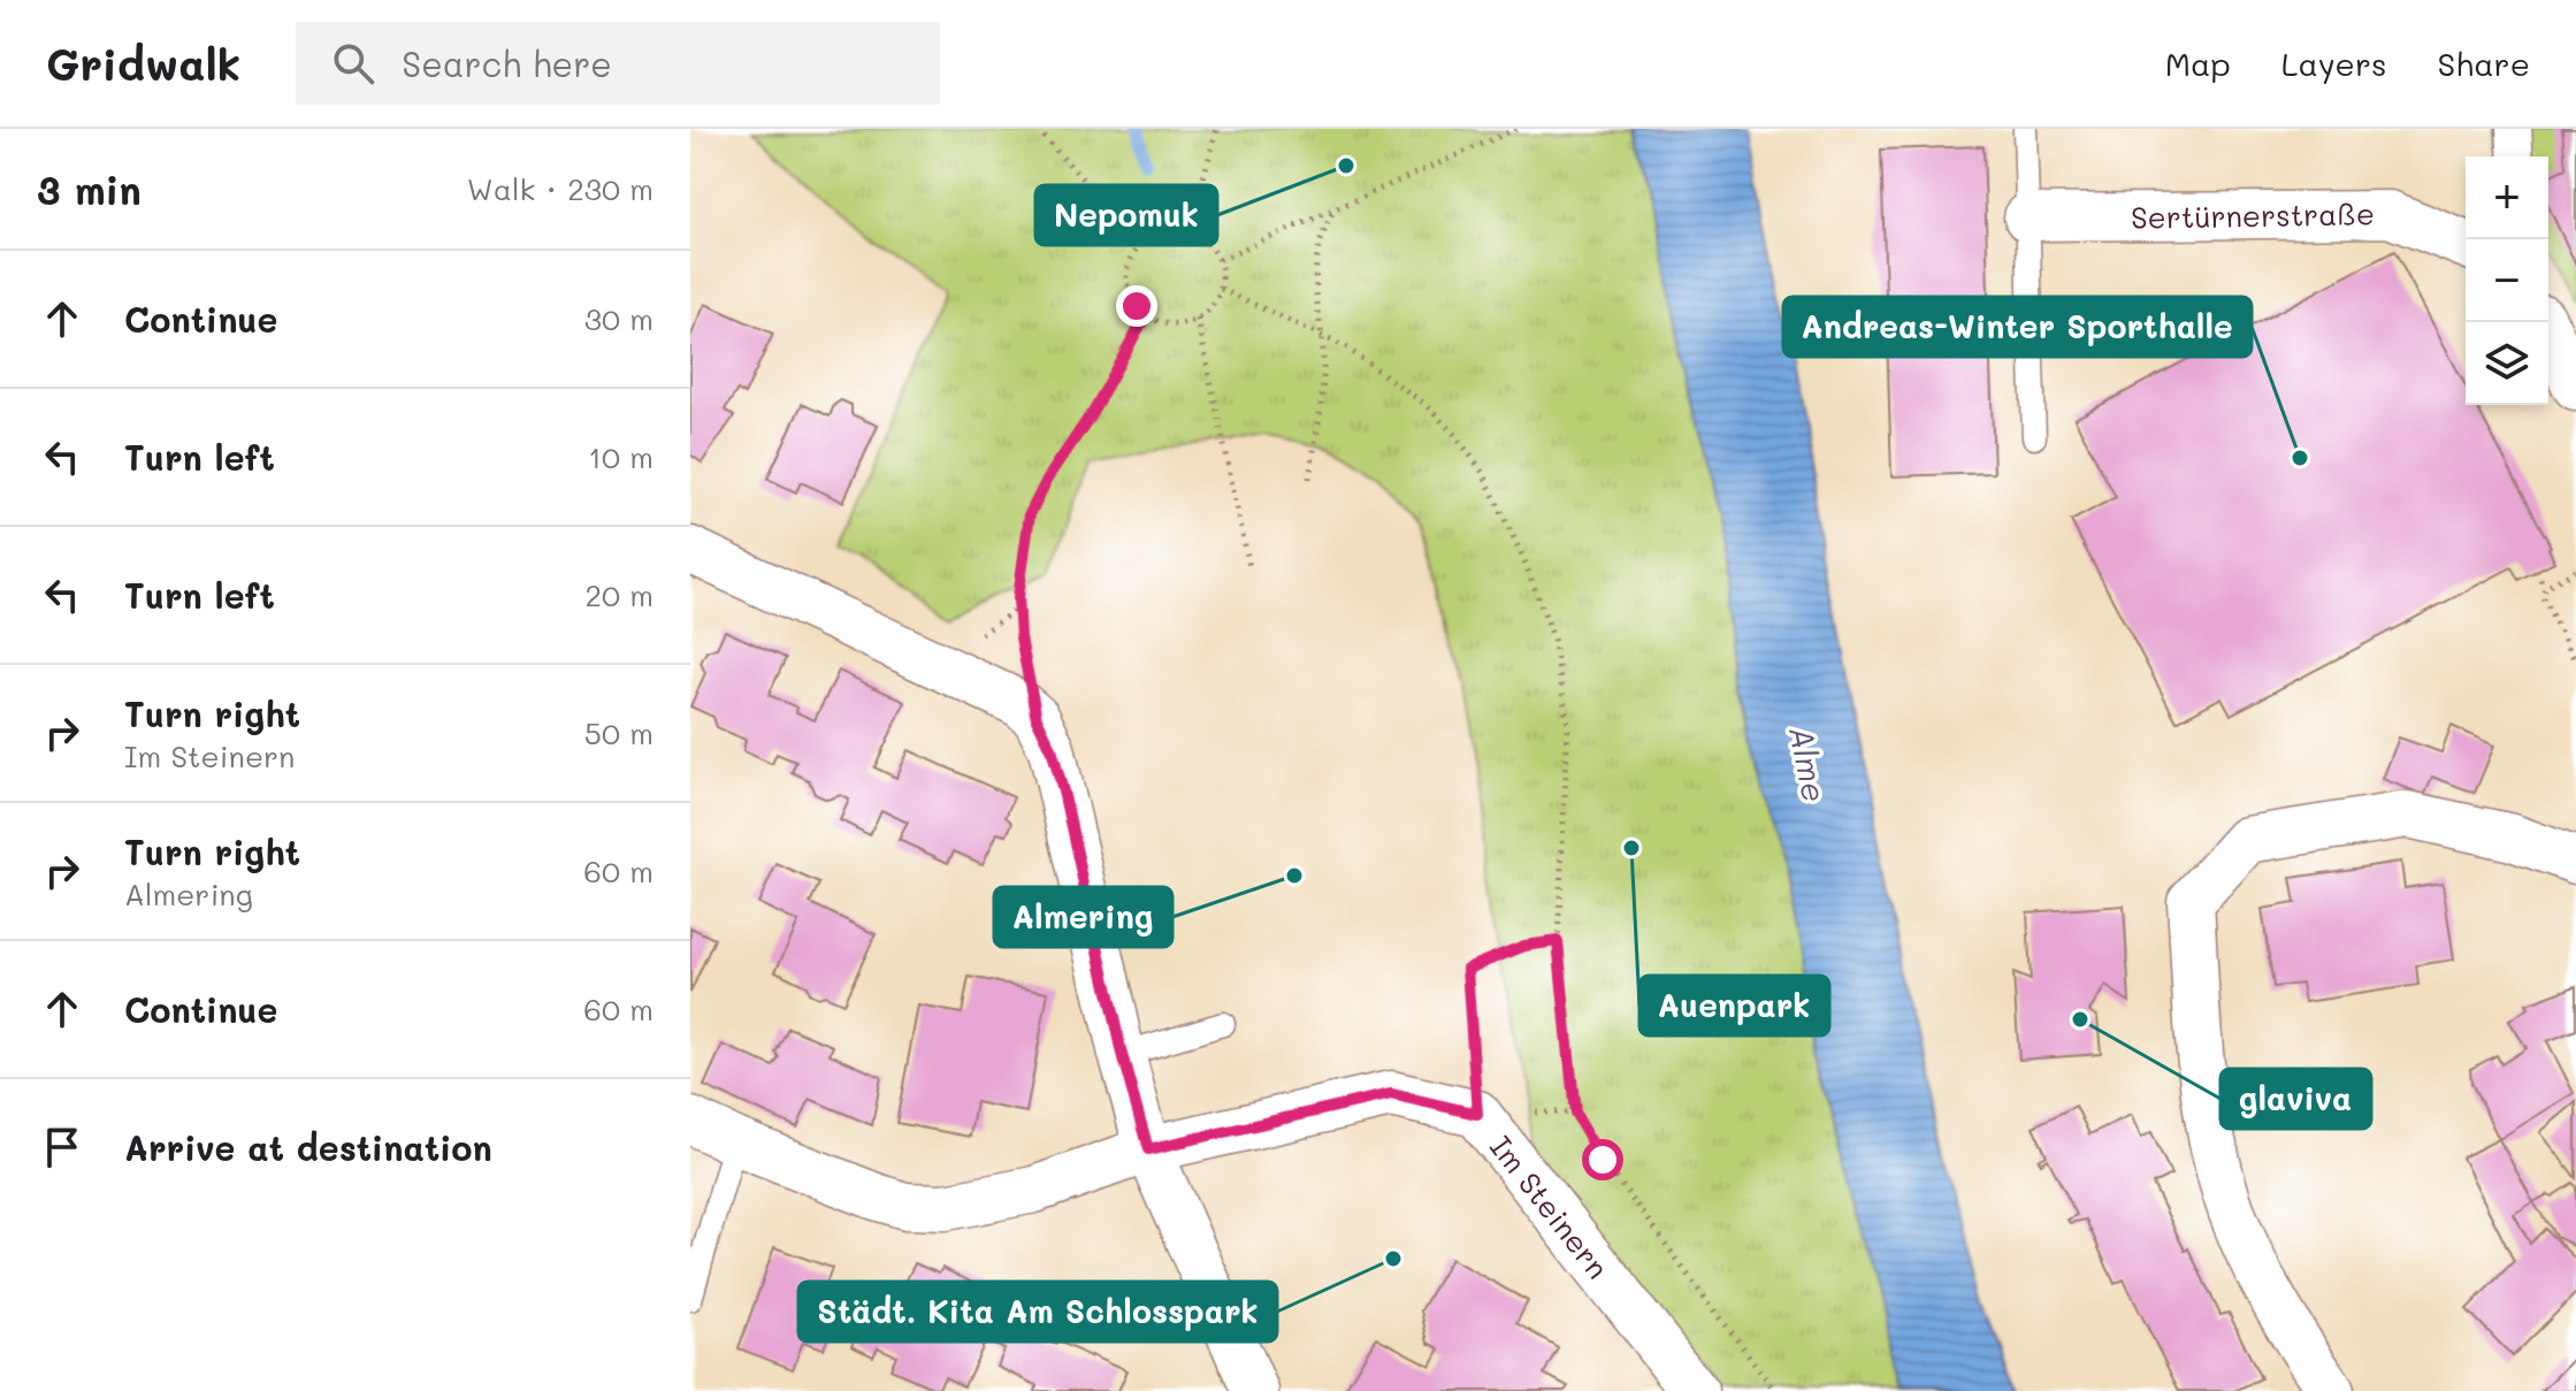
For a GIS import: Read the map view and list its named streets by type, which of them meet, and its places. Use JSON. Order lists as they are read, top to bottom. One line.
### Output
{"streets":{"street":["Sertürnerstraße","Im Steinern"]},"water":["Alme"],"places":["Nepomuk","Andreas-Winter Sporthalle","Auenpark","Almering","glaviva","Städt. Kita Am Schlosspark"],"page":{"header":"Gridwalk","search":"Search here","nav":["Map","Layers","Share"],"heading":["3 min","Walk · 230 m"],"map_buttons":["+","−"],"list":[["Continue","30 m"],["Turn left","10 m"],["Turn left","20 m"],["Turn right","Im Steinern","50 m"],["Turn right","Almering","60 m"],["Continue","60 m"],"Arrive at destination"]}}
